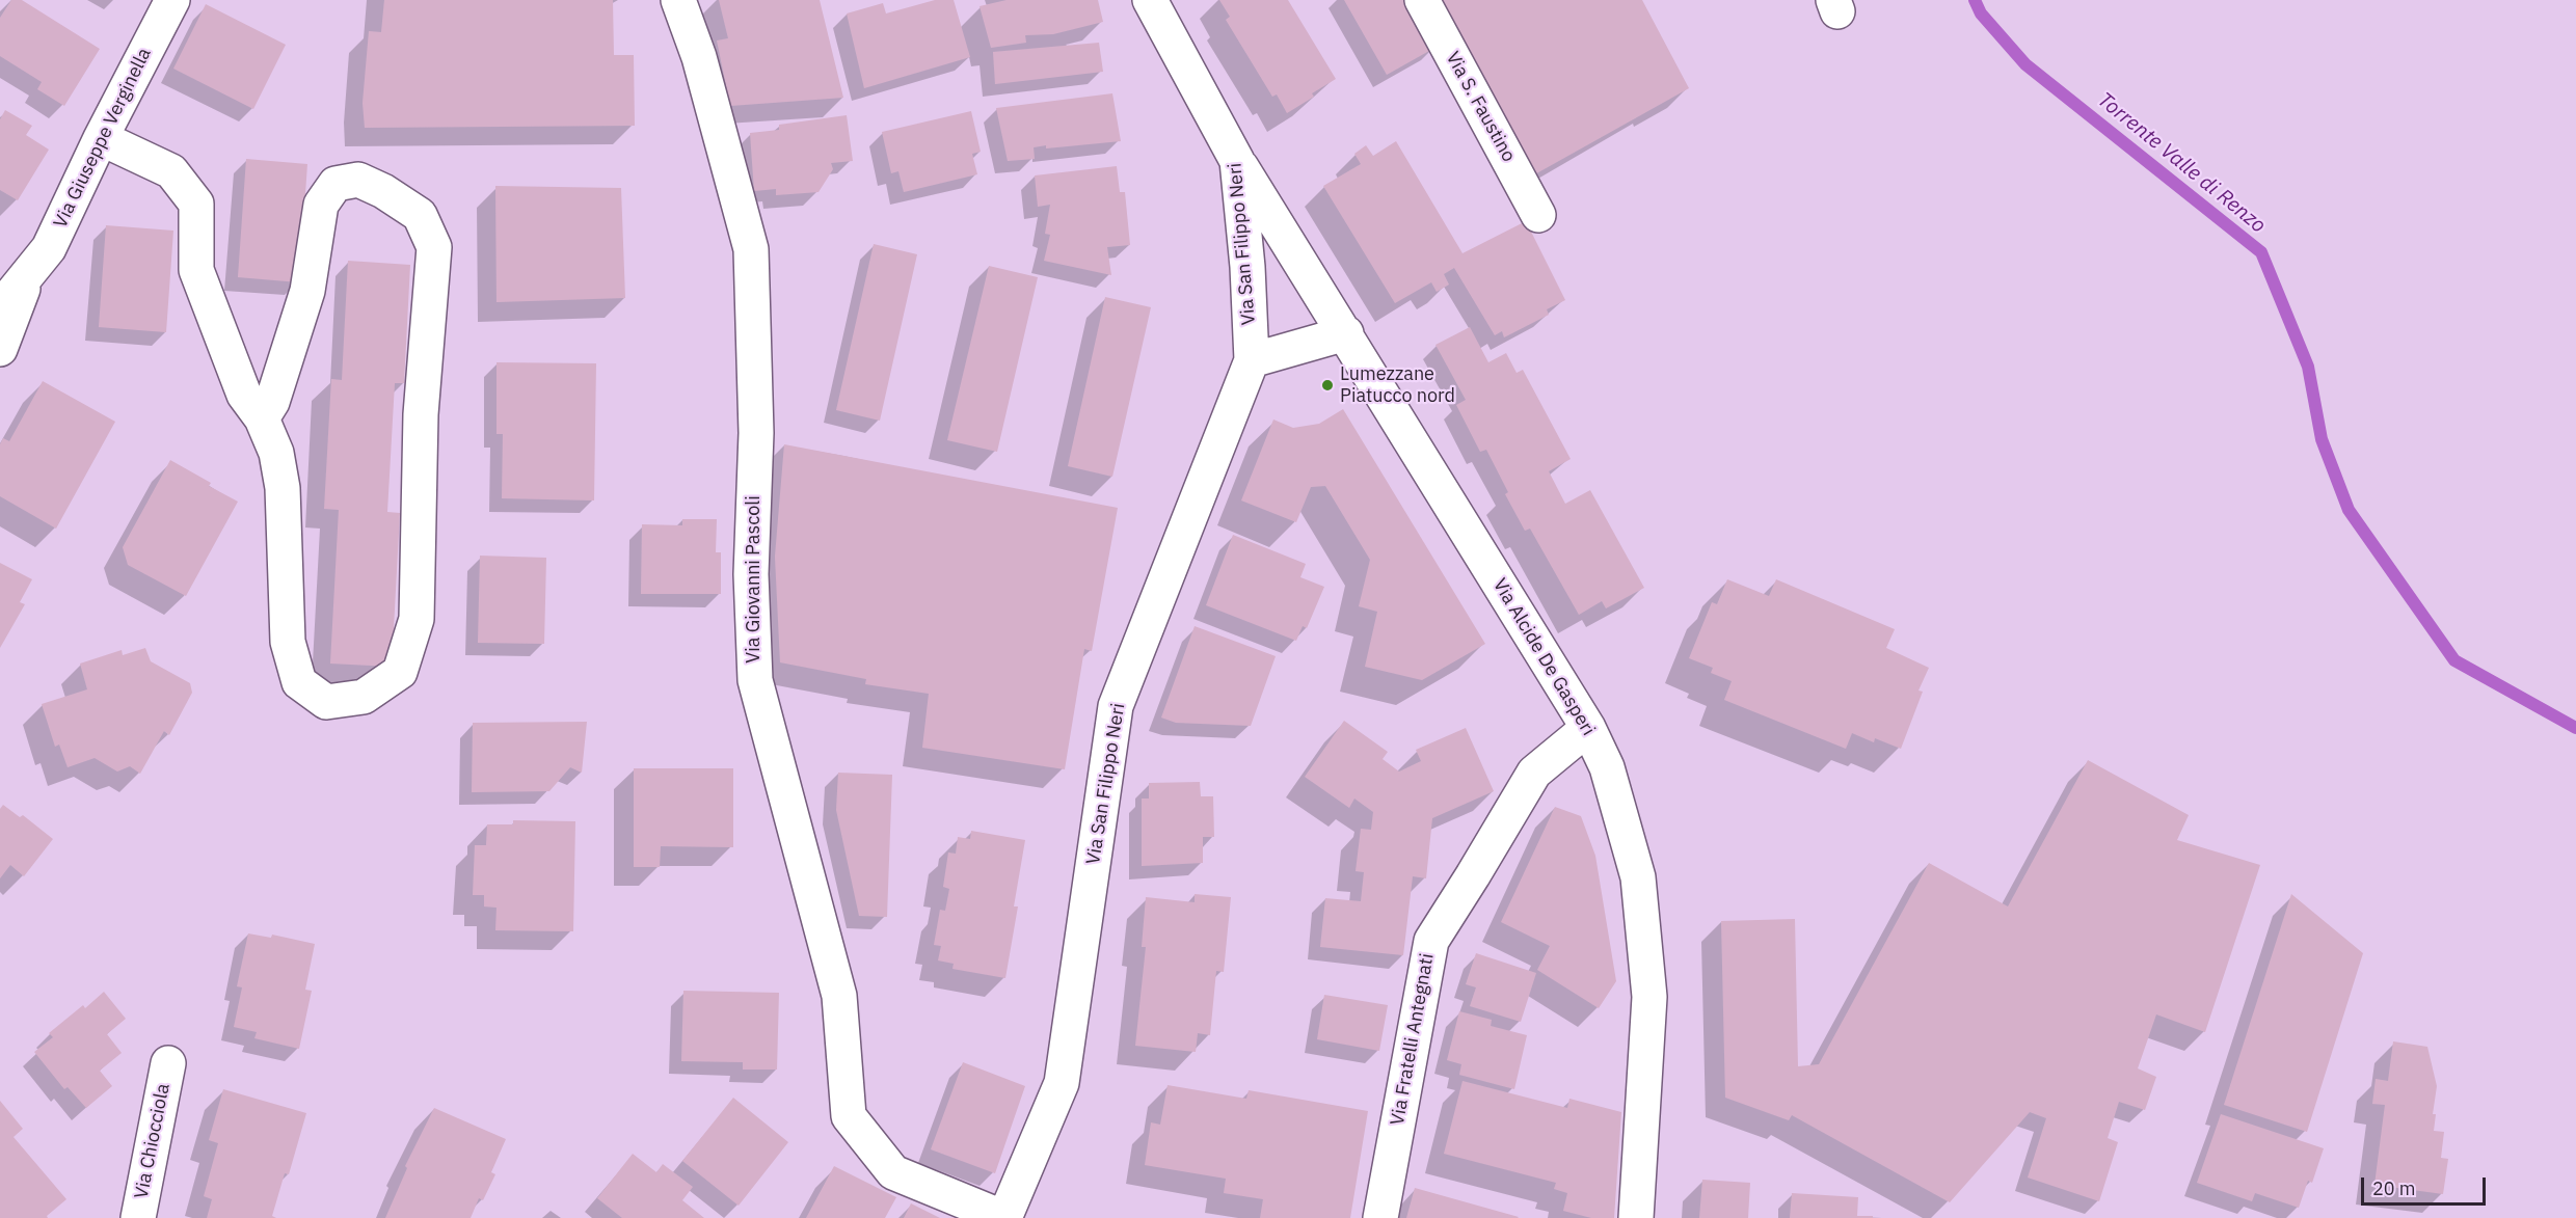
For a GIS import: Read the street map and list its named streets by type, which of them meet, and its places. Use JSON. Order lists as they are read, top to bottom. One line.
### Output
{"streets":{"street":["Via S. Faustino","Via Giuseppe Verginella","Via San Filippo Neri","Via Giovanni Pascoli","Via Alcide De Gasperi","Via Fratelli Antegnati","Via Chiocciola"]},"crossings":[["Via San Filippo Neri","Via Giovanni Pascoli"],["Via San Filippo Neri","Via Alcide De Gasperi"],["Via Alcide De Gasperi","Via Fratelli Antegnati"]],"water":["Torrente Valle di Renzo"],"places":["Lumezzane Piatucco nord"],"scale_bar":"20 m"}
